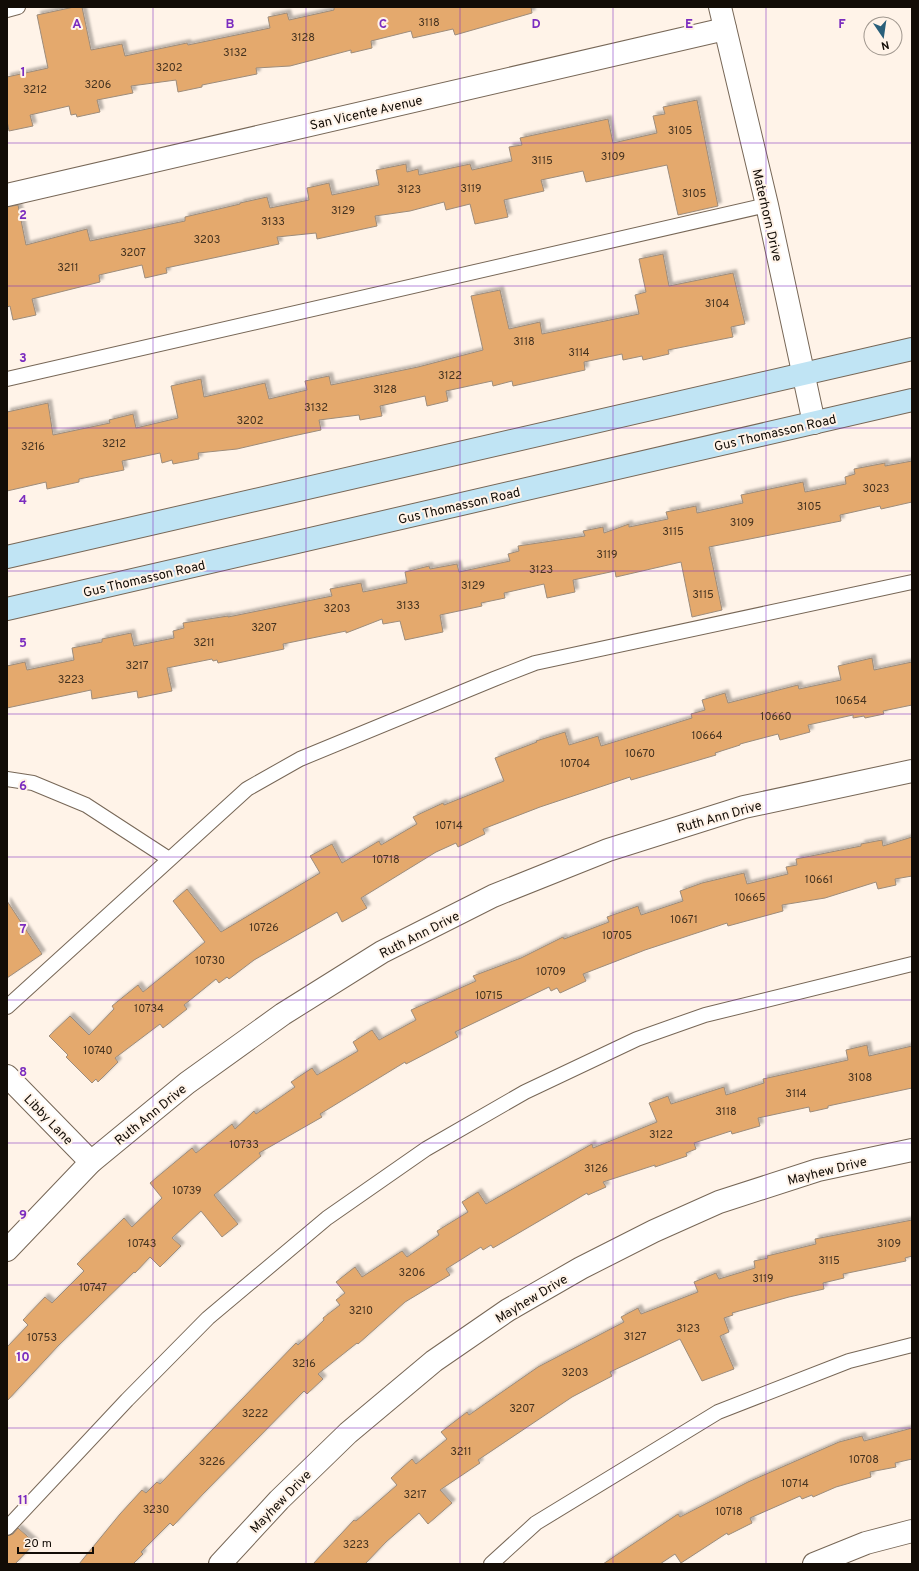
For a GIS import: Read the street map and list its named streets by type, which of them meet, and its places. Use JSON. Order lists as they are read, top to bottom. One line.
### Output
{"streets":{"main road":["Gus Thomasson Road"],"street":["San Vicente Avenue","Materhorn Drive","Ruth Ann Drive","Libby Lane","Mayhew Drive"]},"crossings":[["San Vicente Avenue","Materhorn Drive"],["Materhorn Drive","Gus Thomasson Road"],["Ruth Ann Drive","Libby Lane"]],"house_numbers":["3118","3128","3132","3202","3206","3212","3105","3109","3115","3119","3123","3105","3129","3133","3203","3207","3211","3104","3118","3114","3122","3128","3132","3202","3212","3216","3023","3105","3109","3115","3119","3123","3129","3115","3133","3203","3207","3211","3217","3223","10654","10660","10664","10670","10704","10714","10718","10661","10665","10671","10726","10705","10730","10709","10715","10734","10740","3108","3114","3118","3122","10733","3126","10739","10743","3109","3115","3206","3119","10747","3210","3123","3127","10753","3216","3203","3207","3222","3211","10708","3226","10714","3217","3230","10718","3223"],"scale_bar":"20 m","north":"bottom","grid":{"columns":["A","B","C","D","E","F"],"rows":["1","2","3","4","5","6","7","8","9","10","11"]}}
